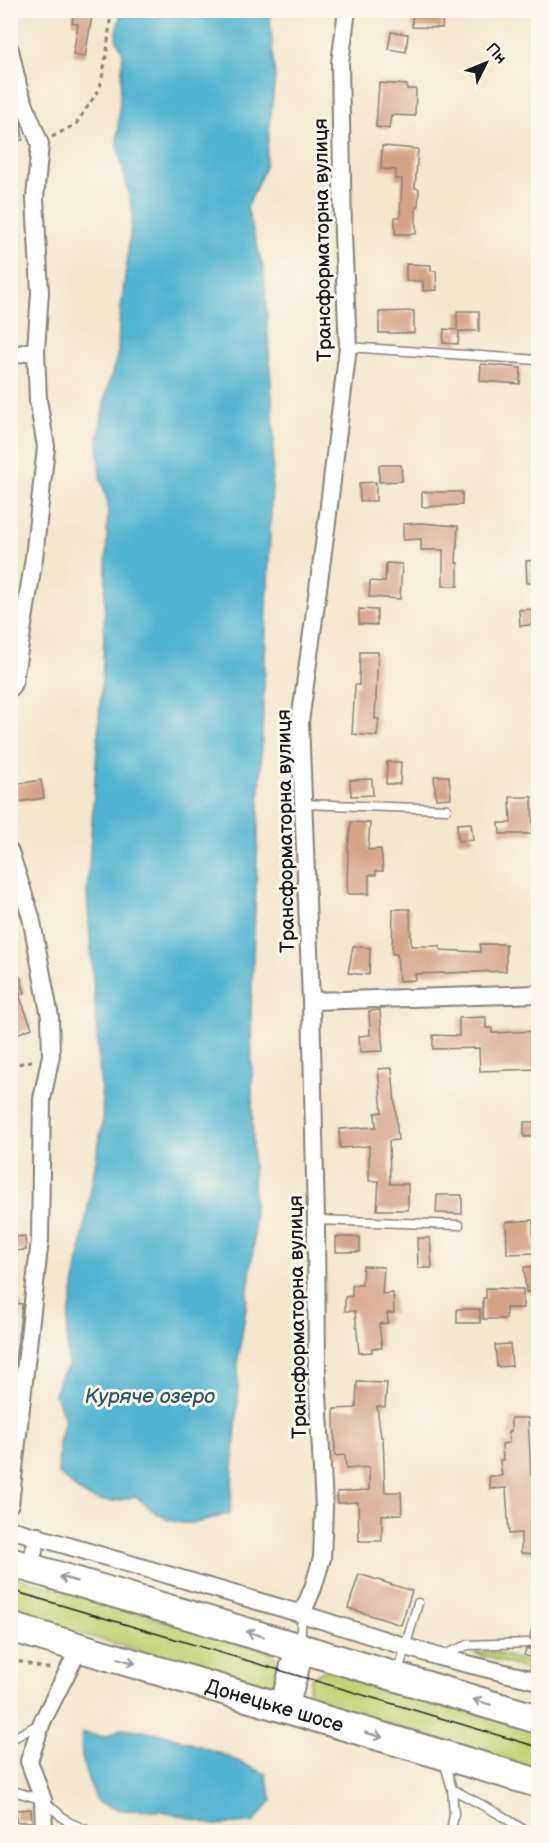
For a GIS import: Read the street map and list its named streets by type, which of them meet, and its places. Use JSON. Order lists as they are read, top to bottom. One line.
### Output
{"streets":{"highway":["Донецьке шосе"],"street":["Трансформаторна вулиця"]},"water":["Куряче озеро"],"north":"top right"}
